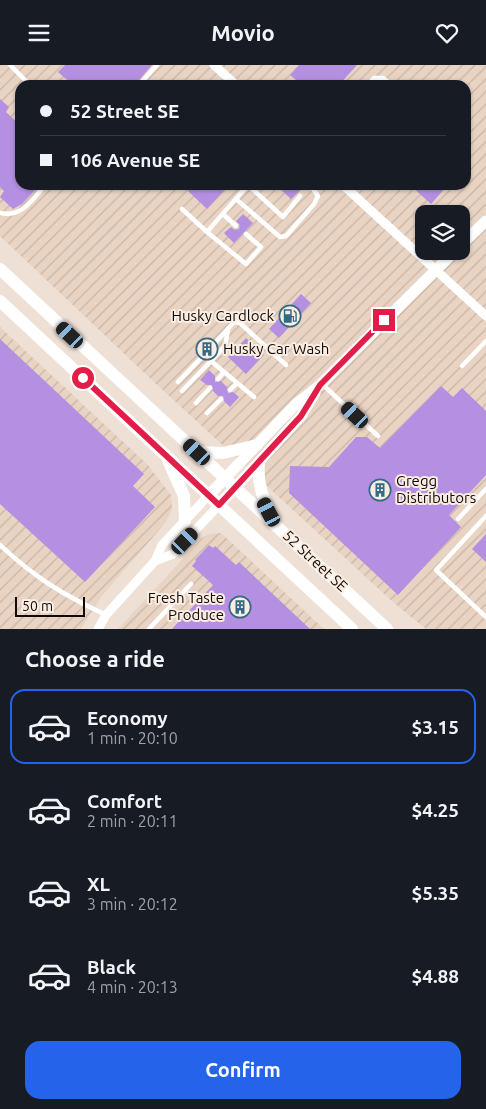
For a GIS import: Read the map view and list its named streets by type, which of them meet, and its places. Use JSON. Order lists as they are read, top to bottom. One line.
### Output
{"streets":{"main road":["52 Street SE"]},"places":{"fuel station":["Husky Cardlock"],"building":["Husky Car Wash","Gregg Distributors","Fresh Taste Produce"]},"scale_bar":"50 m","page":{"header":"Movio","banner":["52 Street SE","106 Avenue SE"],"scale":"50 m","heading":"Choose a ride","list":[{"name":"Economy","note":"1 min · 20:10","value":"$3.15"},{"name":"Comfort","note":"2 min · 20:11","value":"$4.25"},{"name":"XL","note":"3 min · 20:12","value":"$5.35"},{"name":"Black","note":"4 min · 20:13","value":"$4.88"}],"buttons":"Confirm"}}
